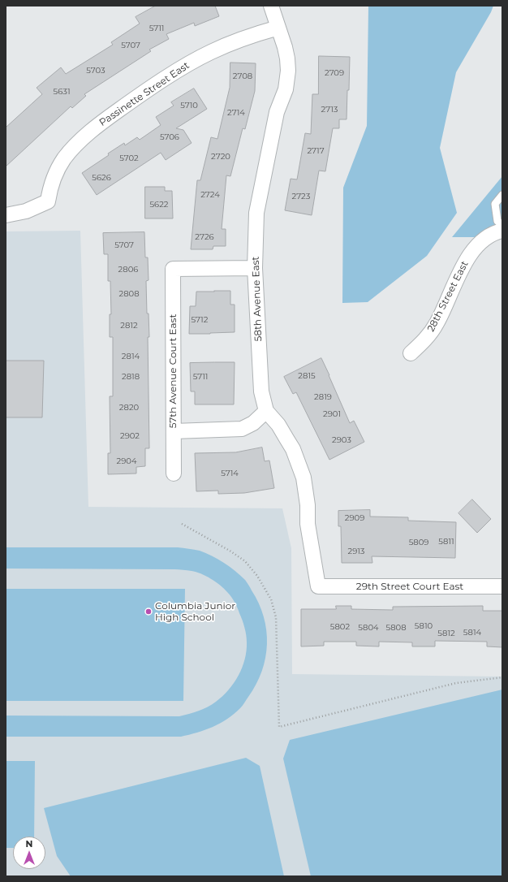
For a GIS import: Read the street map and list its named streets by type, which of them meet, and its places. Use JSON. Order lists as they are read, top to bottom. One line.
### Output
{"streets":{"street":["Passinette Street East","28th Street East","58th Avenue East","57th Avenue Court East","29th Street Court East"]},"crossings":[["Passinette Street East","58th Avenue East"],["58th Avenue East","57th Avenue Court East"],["58th Avenue East","29th Street Court East"]],"places":["Columbia Junior High School"],"house_numbers":["5711","5707","5703","2709","2708","5631","5710","2713","2714","5706","2717","2720","5702","5626","2724","2723","5622","2726","5707","2806","2808","5712","2812","2814","2815","2818","5711","2819","2820","2901","2902","2903","2904","5714","2909","5811","5809","2913","5810","5802","5804","5808","5814","5812"],"north":"top"}
